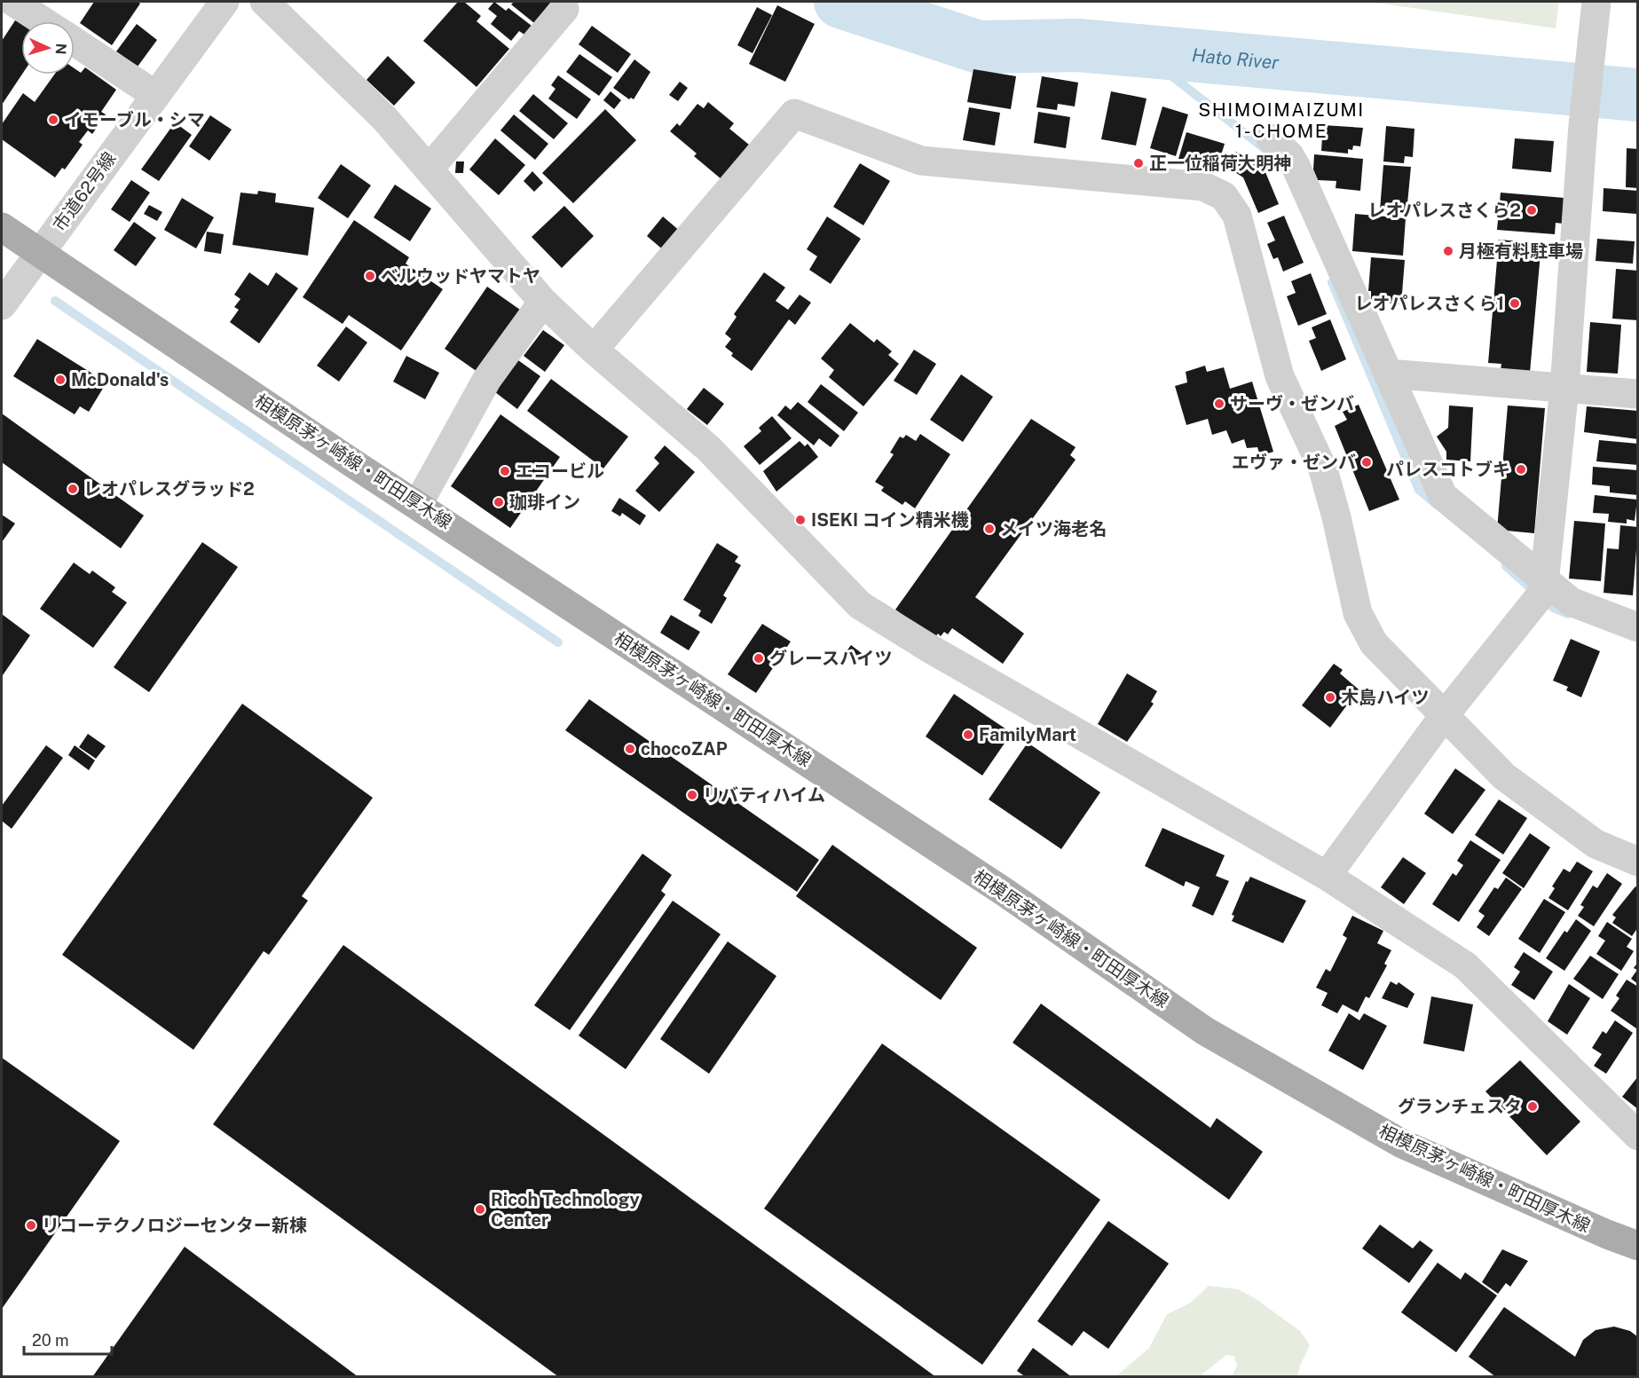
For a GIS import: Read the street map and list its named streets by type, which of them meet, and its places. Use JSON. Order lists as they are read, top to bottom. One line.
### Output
{"streets":{"main road":["相模原茅ヶ崎線・町田厚木線"],"street":["市道62号線"]},"crossings":[["市道62号線","相模原茅ヶ崎線・町田厚木線"]],"districts":["SHIMOIMAIZUMI 1-CHOME"],"water":["Hato River"],"places":["イモーブル・シマ","正一位稲荷大明神","レオパレスさくら2","月極有料駐車場","ベルウッドヤマトヤ","レオパレスさくら1","McDonald's","サーヴ・ゼンバ","エヴァ・ゼンバ","パレスコトブキ","エコービル","レオパレスグラッド2","珈琲イン","ISEKI コイン精米機","メイツ海老名","グレースハイツ","木島ハイツ","FamilyMart","chocoZAP","リバティハイム","グランチェスタ","Ricoh Technology Center","リコーテクノロジーセンター新棟"],"scale_bar":"20 m","north":"right"}
